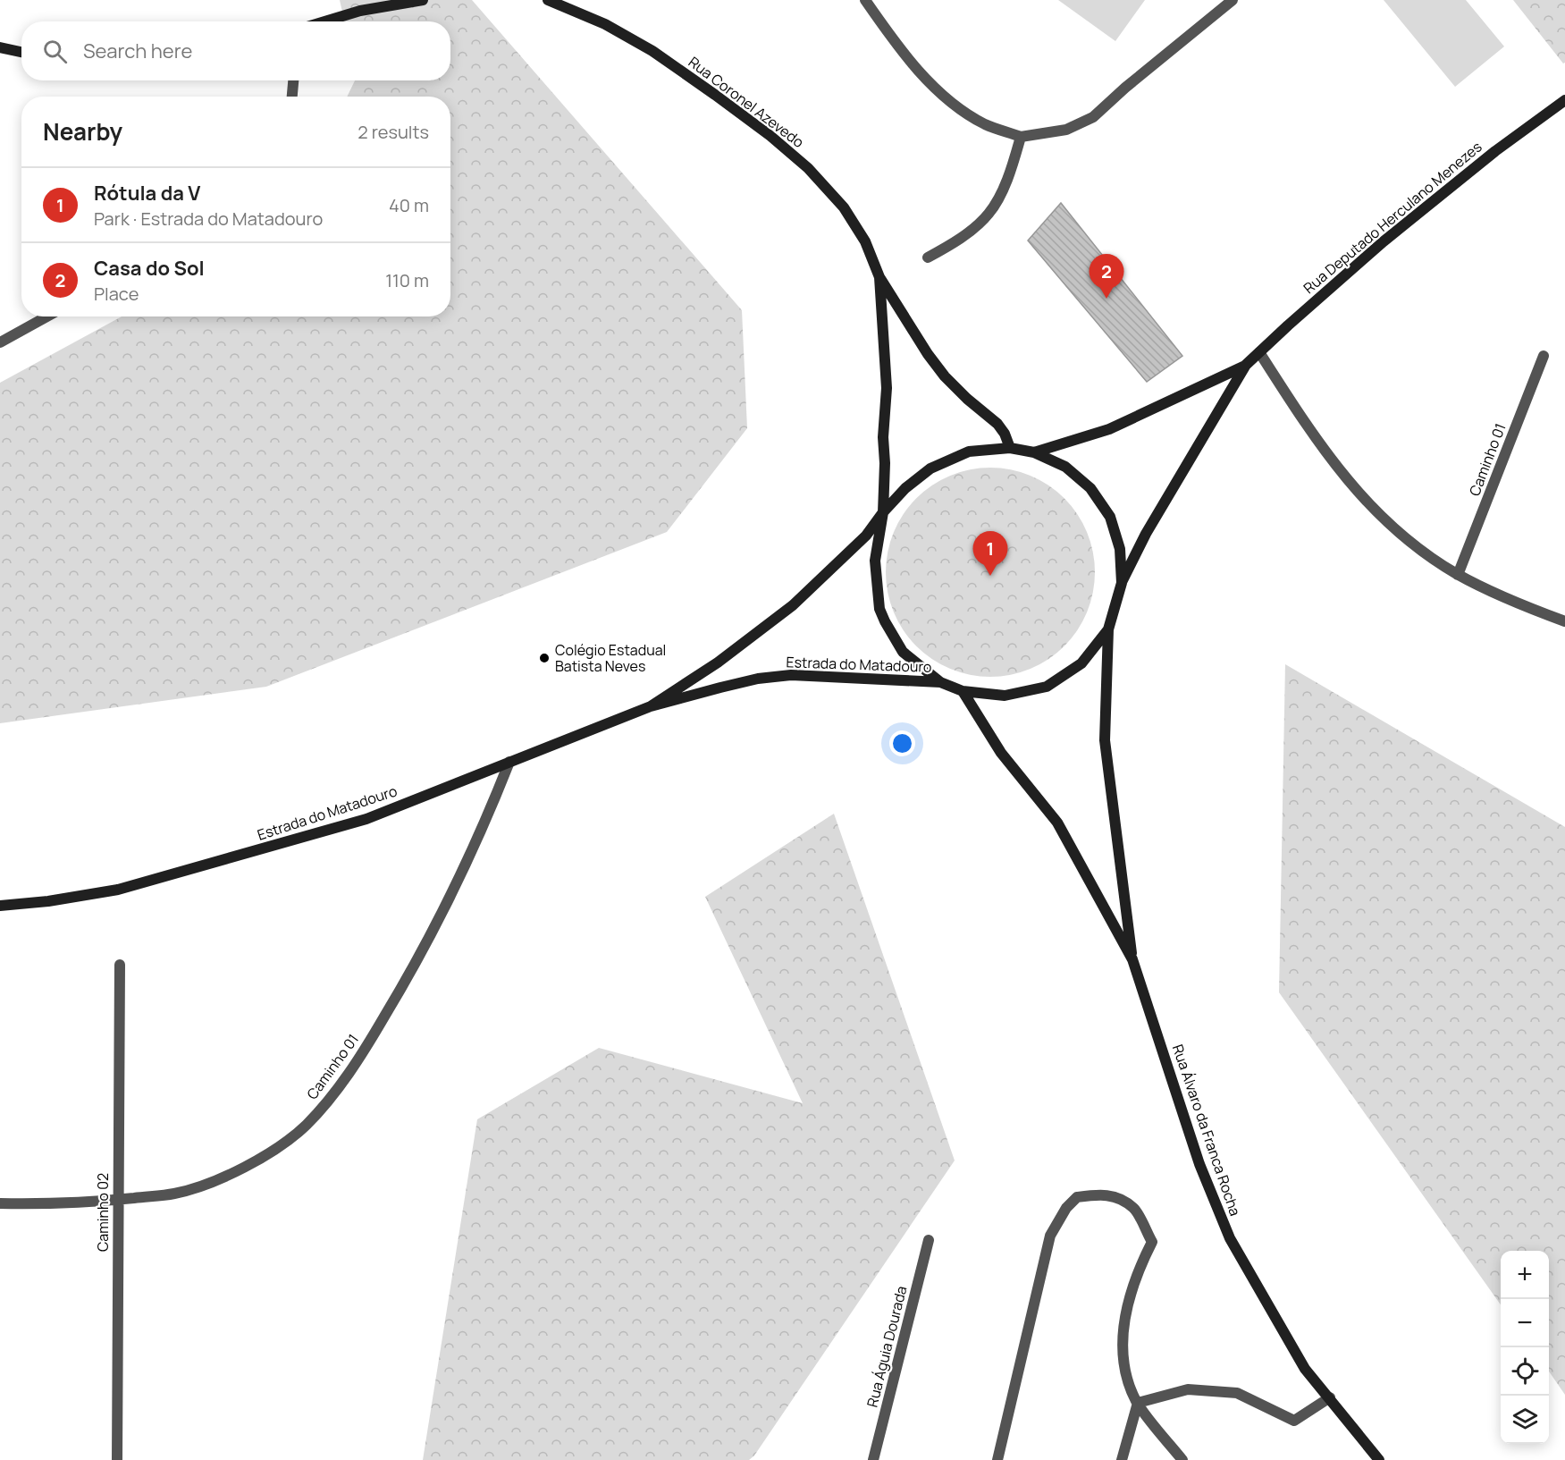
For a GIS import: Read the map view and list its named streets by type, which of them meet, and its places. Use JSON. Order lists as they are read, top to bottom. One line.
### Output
{"streets":{"main road":["Rua Coronel Azevedo","Rua Deputado Herculano Menezes","Estrada do Matadouro","Rua Álvaro da Franca Rocha"],"street":["Caminho 01","Caminho 02","Rua Águia Dourada"]},"crossings":[["Rua Coronel Azevedo","Estrada do Matadouro"],["Rua Deputado Herculano Menezes","Estrada do Matadouro"],["Caminho 01","Estrada do Matadouro"],["Caminho 01","Caminho 02"]],"places":["Colégio Estadual Batista Neves"],"page":{"search":"Search here","heading":["Nearby","2 results"],"list":[{"mark":"1","name":"Rótula da V","note":"Park · Estrada do Matadouro","value":"40 m"},{"mark":"2","name":"Casa do Sol","note":"Place","value":"110 m"}],"pins":["2","1"],"map_buttons":["+","−"]}}
